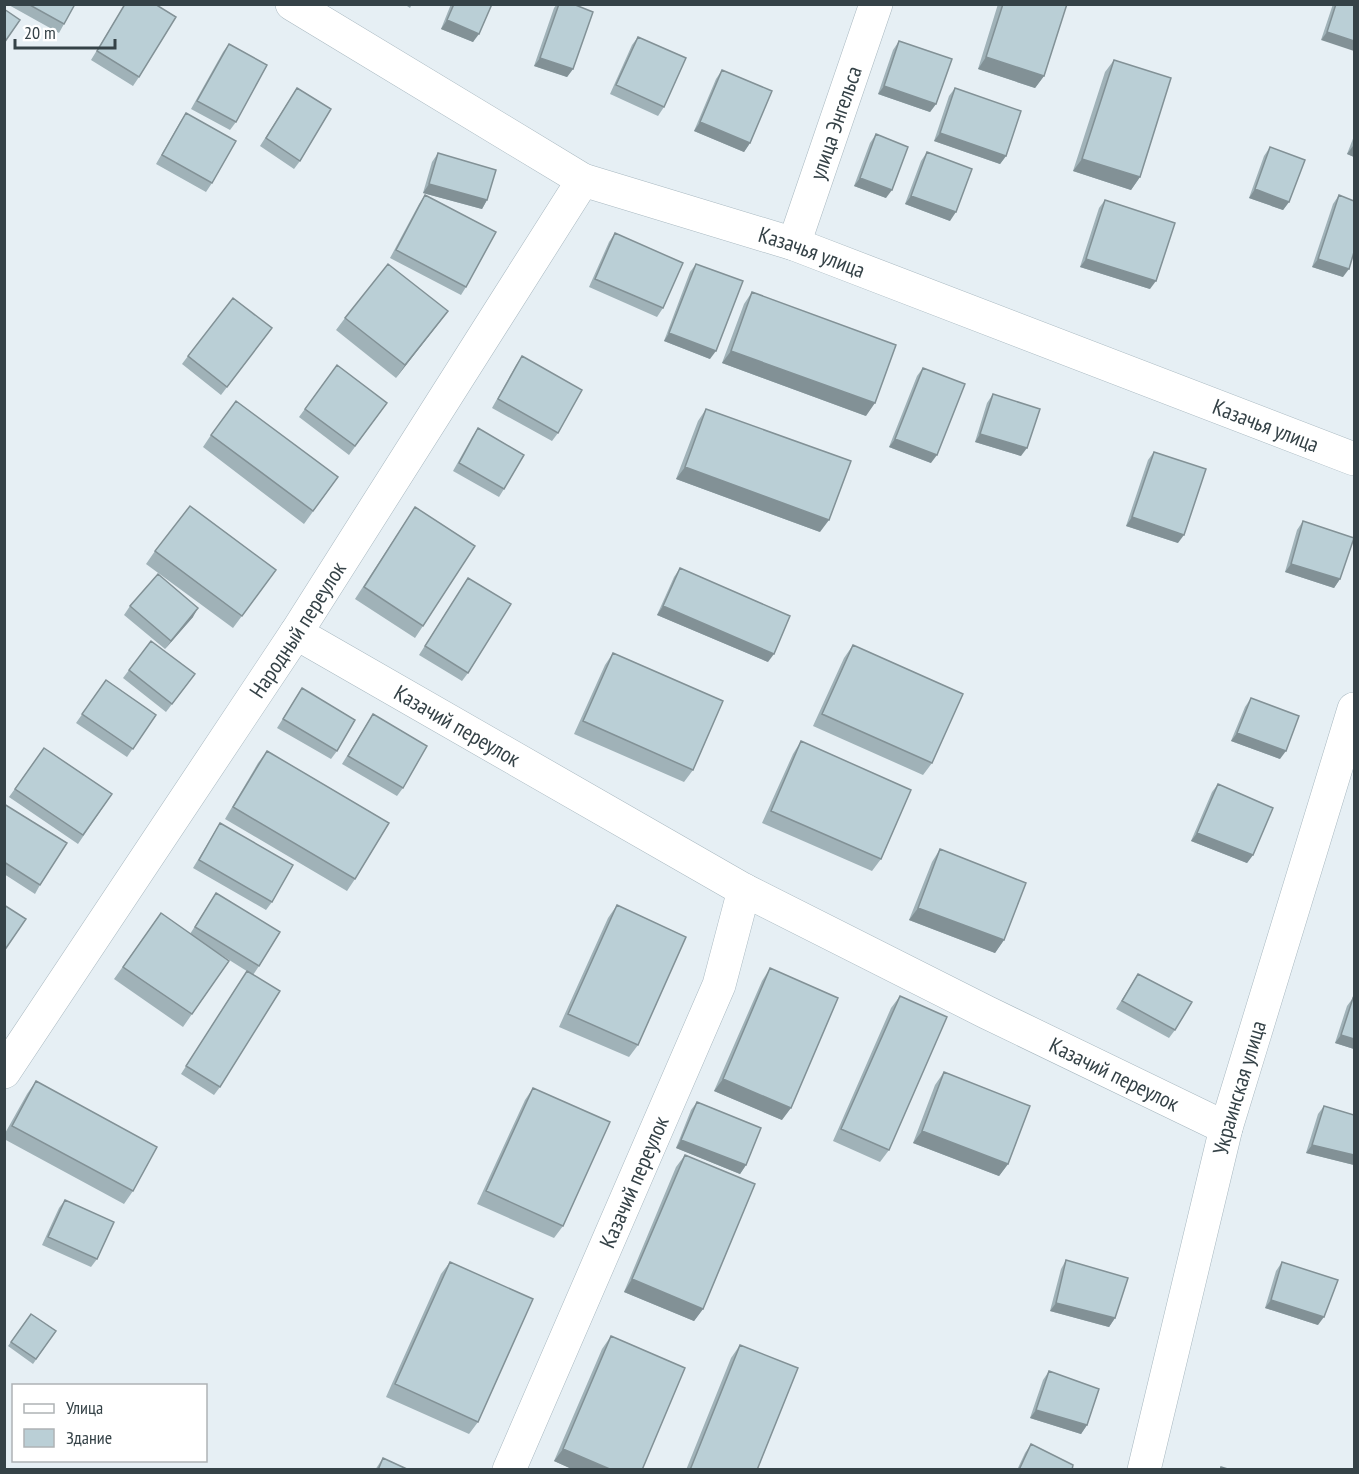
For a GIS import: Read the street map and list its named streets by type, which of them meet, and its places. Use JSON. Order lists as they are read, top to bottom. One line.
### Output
{"streets":{"street":["улица Энгельса","Казачья улица","Народный переулок","Казачий переулок","Украинская улица"]},"crossings":[["улица Энгельса","Казачья улица"],["Казачья улица","Народный переулок"],["Народный переулок","Казачий переулок"],["Казачий переулок","Украинская улица"]],"legend":["Улица","Здание"],"scale_bar":"20 m"}
